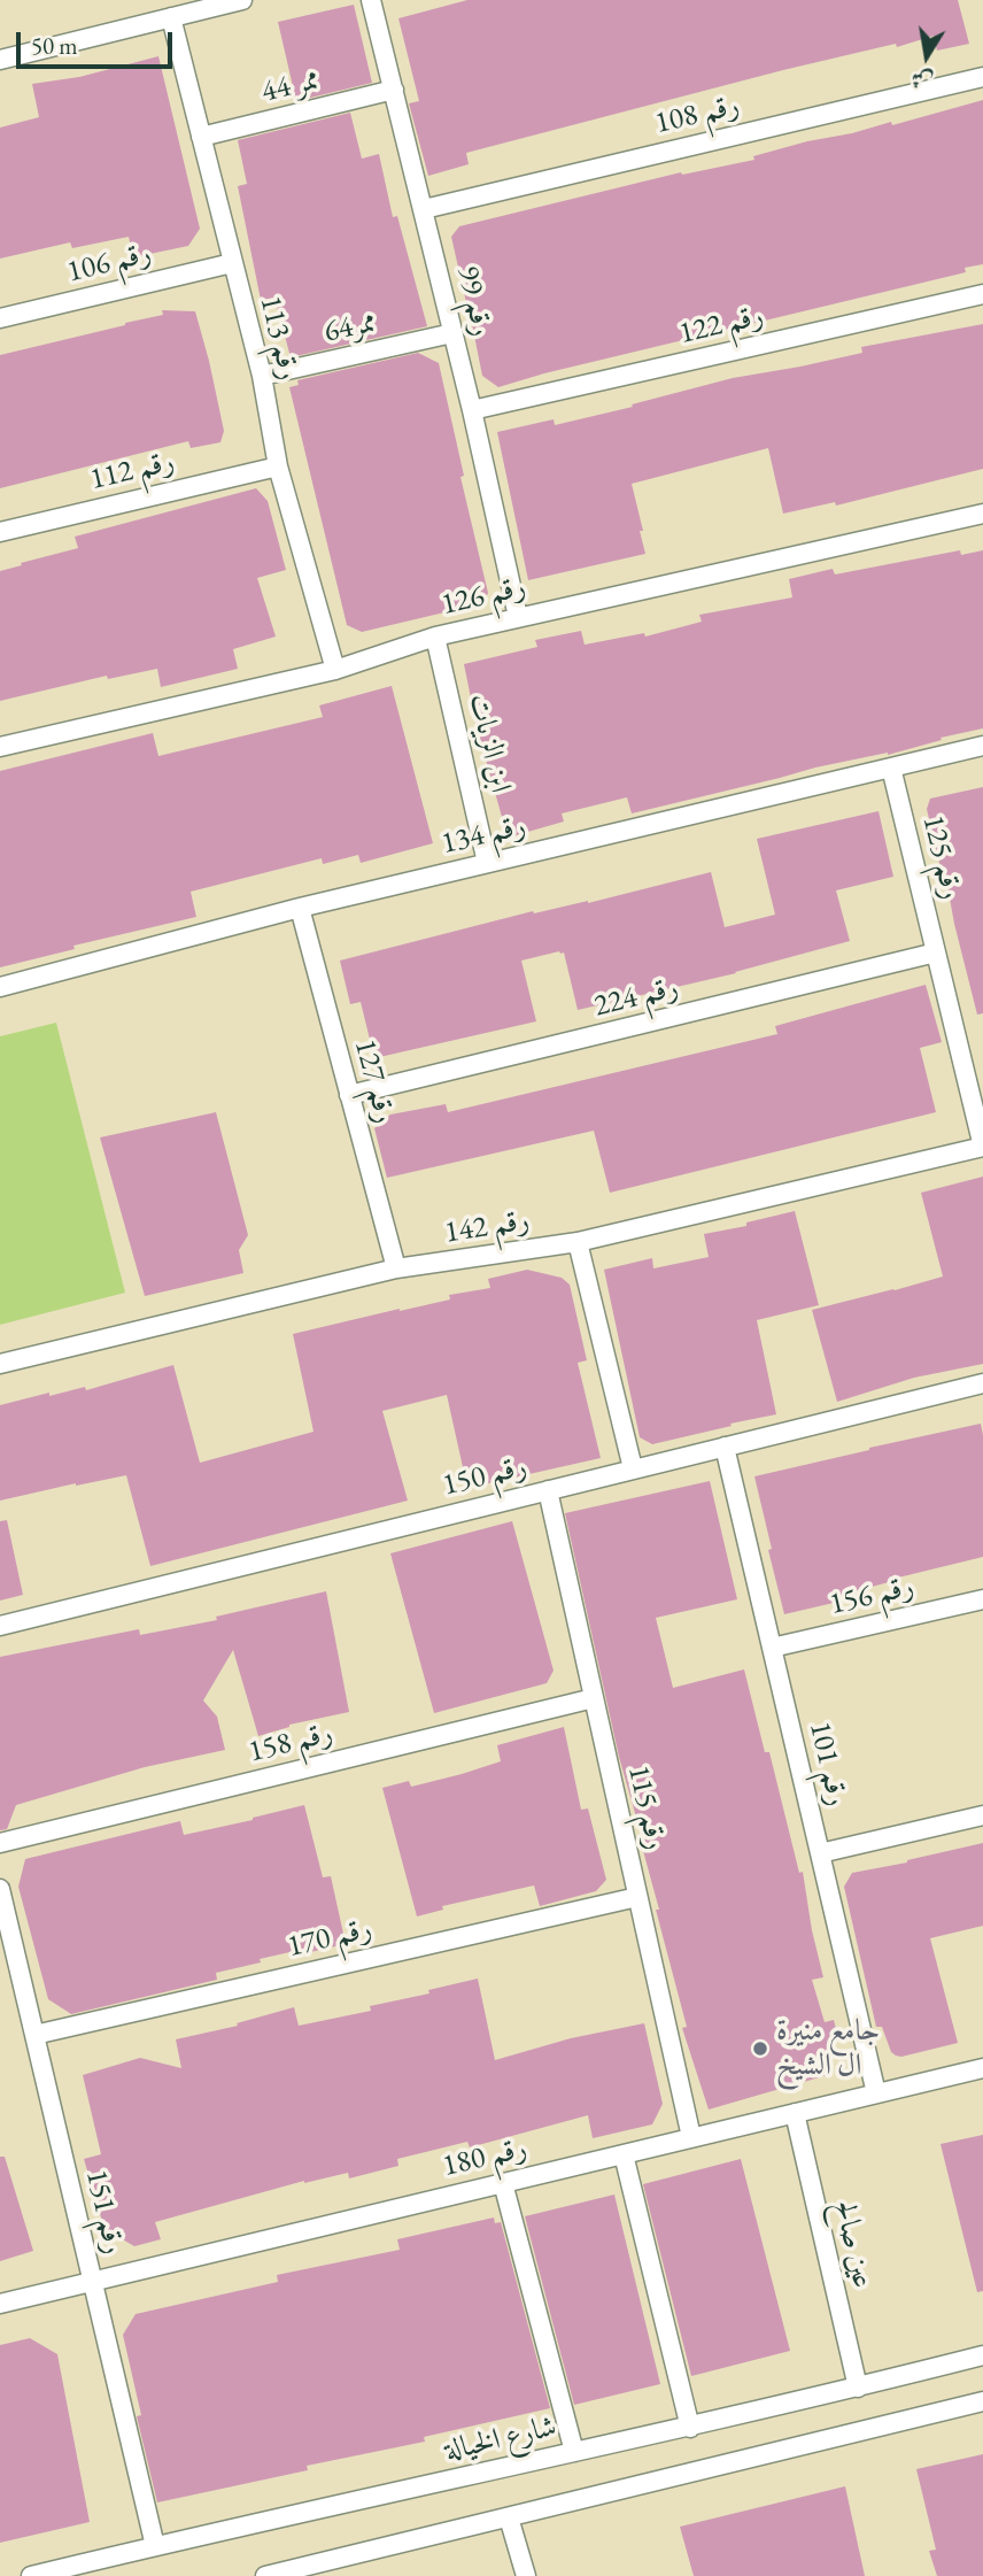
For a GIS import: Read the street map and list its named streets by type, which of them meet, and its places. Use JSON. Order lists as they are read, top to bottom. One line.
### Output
{"streets":{"street":["ممر 44","رقم 108","رقم 106","رقم 99","رقم 122","ممر64","رقم 113","رقم 112","رقم 126","ابن الزيات","رقم 134","رقم 125","رقم 224","رقم 127","رقم 142","رقم 150","رقم 156","رقم 158","رقم 101","رقم 115","رقم 170","رقم 180","رقم 151","عين صالح","شارع الخيالة"]},"crossings":[["ممر 44","رقم 99"],["ممر 44","رقم 113"],["رقم 108","رقم 99"],["رقم 106","رقم 113"],["رقم 99","رقم 122"],["رقم 99","ممر64"],["رقم 99","رقم 126"],["ممر64","رقم 113"],["رقم 113","رقم 112"],["رقم 113","رقم 126"],["رقم 126","ابن الزيات"],["ابن الزيات","رقم 134"],["رقم 134","رقم 125"],["رقم 134","رقم 127"],["رقم 125","رقم 224"],["رقم 125","رقم 142"],["رقم 224","رقم 127"],["رقم 127","رقم 142"],["رقم 150","رقم 101"],["رقم 150","رقم 115"],["رقم 156","رقم 101"],["رقم 158","رقم 115"],["رقم 101","رقم 180"],["رقم 115","رقم 170"],["رقم 115","رقم 180"],["رقم 170","رقم 151"],["رقم 180","رقم 151"],["رقم 180","عين صالح"],["رقم 151","شارع الخيالة"],["عين صالح","شارع الخيالة"]],"places":["جامع منيرة ال الشيخ"],"scale_bar":"50 m","north":"bottom"}
